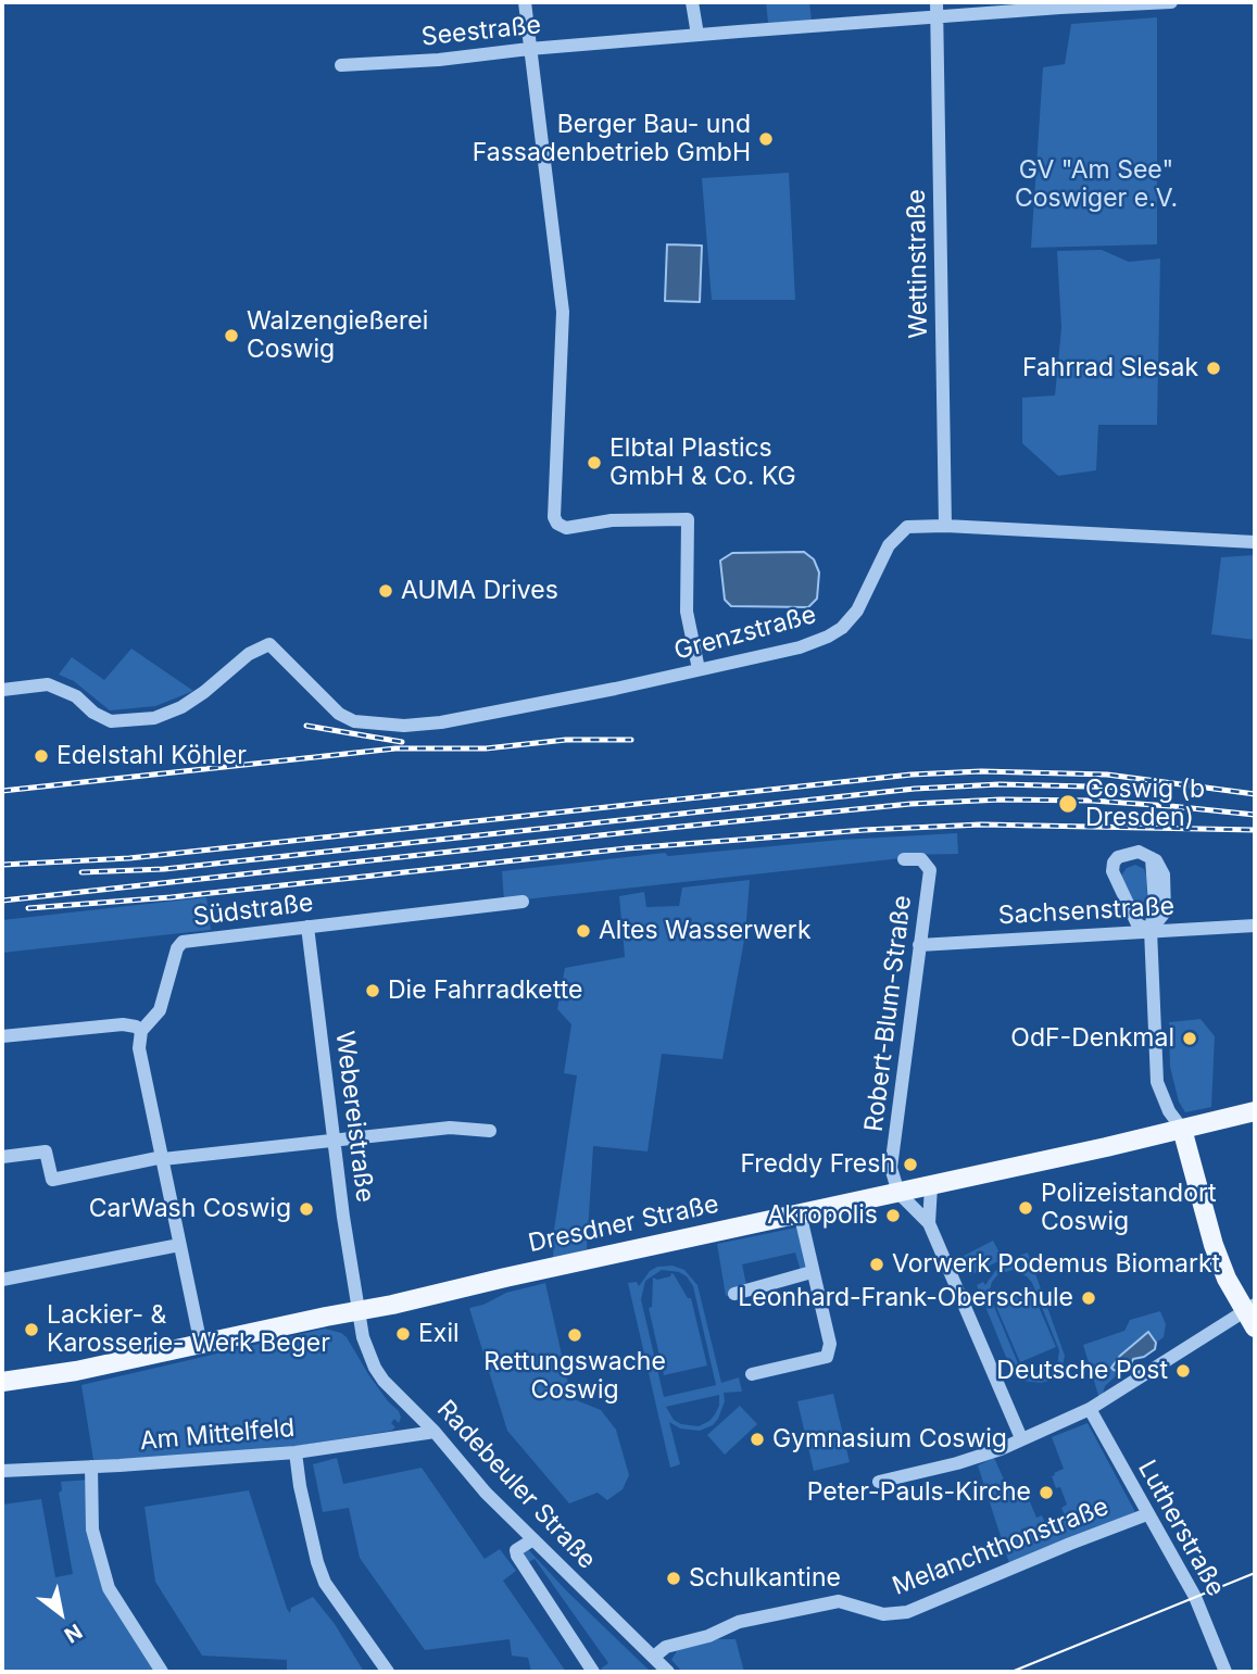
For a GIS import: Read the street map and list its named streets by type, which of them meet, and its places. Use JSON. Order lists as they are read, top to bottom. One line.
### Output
{"streets":{"main road":["Dresdner Straße"],"street":["Seestraße","Wettinstraße","Grenzstraße","Südstraße","Sachsenstraße","Robert-Blum-Straße","Webereistraße","Am Mittelfeld","Radebeuler Straße","Lutherstraße","Melanchthonstraße"]},"crossings":[["Seestraße","Wettinstraße"],["Wettinstraße","Grenzstraße"],["Südstraße","Webereistraße"],["Sachsenstraße","Robert-Blum-Straße"],["Robert-Blum-Straße","Dresdner Straße"],["Webereistraße","Dresdner Straße"],["Webereistraße","Radebeuler Straße"],["Dresdner Straße","Radebeuler Straße"],["Am Mittelfeld","Radebeuler Straße"],["Radebeuler Straße","Melanchthonstraße"],["Lutherstraße","Melanchthonstraße"]],"parks":["GV \"Am See\" Coswiger e.V."],"places":["Berger Bau- und Fassadenbetrieb GmbH","Walzengießerei Coswig","Fahrrad Slesak","Elbtal Plastics GmbH & Co. KG","AUMA Drives","Edelstahl Köhler","Coswig (b Dresden)","Altes Wasserwerk","Die Fahrradkette","OdF-Denkmal","Freddy Fresh","Polizeistandort Coswig","CarWash Coswig","Akropolis","Vorwerk Podemus Biomarkt","Leonhard-Frank-Oberschule","Lackier- & Karosserie- Werk Beger","Exil","Rettungswache Coswig","Deutsche Post","Gymnasium Coswig","Peter-Pauls-Kirche","Schulkantine"],"north":"bottom right"}
